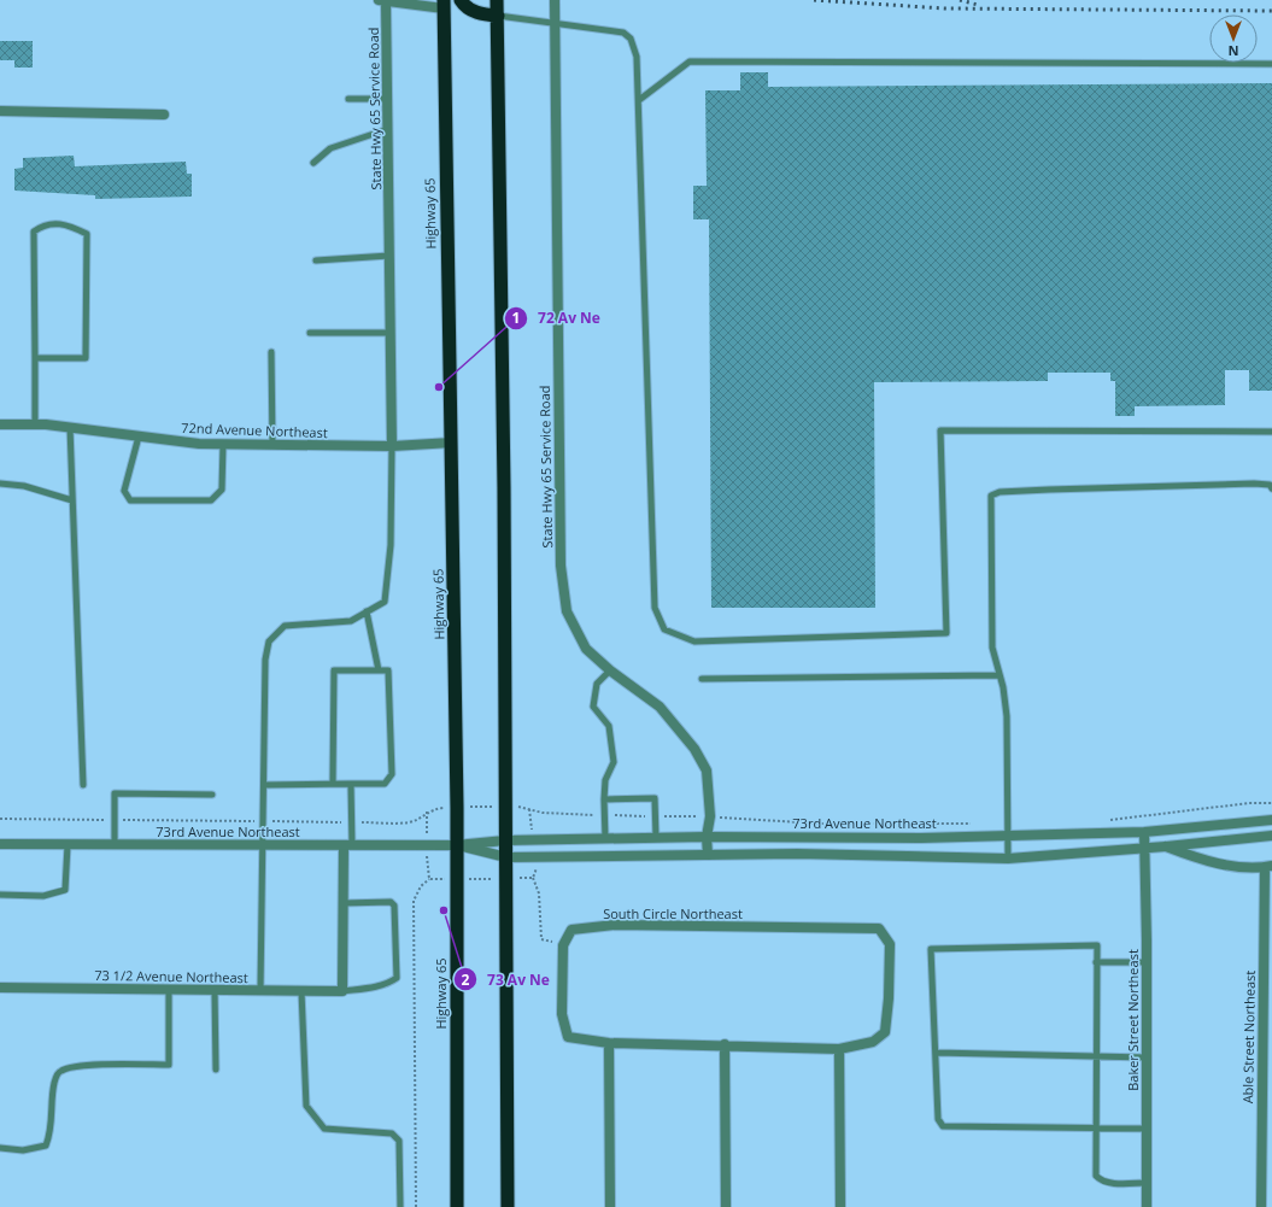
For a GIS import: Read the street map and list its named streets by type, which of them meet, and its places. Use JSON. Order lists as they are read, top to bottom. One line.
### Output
{"streets":{"highway":["Highway 65"],"street":["State Hwy 65 Service Road","72nd Avenue Northeast","73rd Avenue Northeast","South Circle Northeast","73 1/2 Avenue Northeast","Baker Street Northeast","Able Street Northeast"]},"crossings":[["State Hwy 65 Service Road","Highway 65"],["State Hwy 65 Service Road","72nd Avenue Northeast"],["State Hwy 65 Service Road","73rd Avenue Northeast"],["Highway 65","72nd Avenue Northeast"],["Highway 65","73rd Avenue Northeast"],["73rd Avenue Northeast","Baker Street Northeast"],["73rd Avenue Northeast","Able Street Northeast"]],"places":["72 Av Ne","73 Av Ne"],"north":"bottom"}
